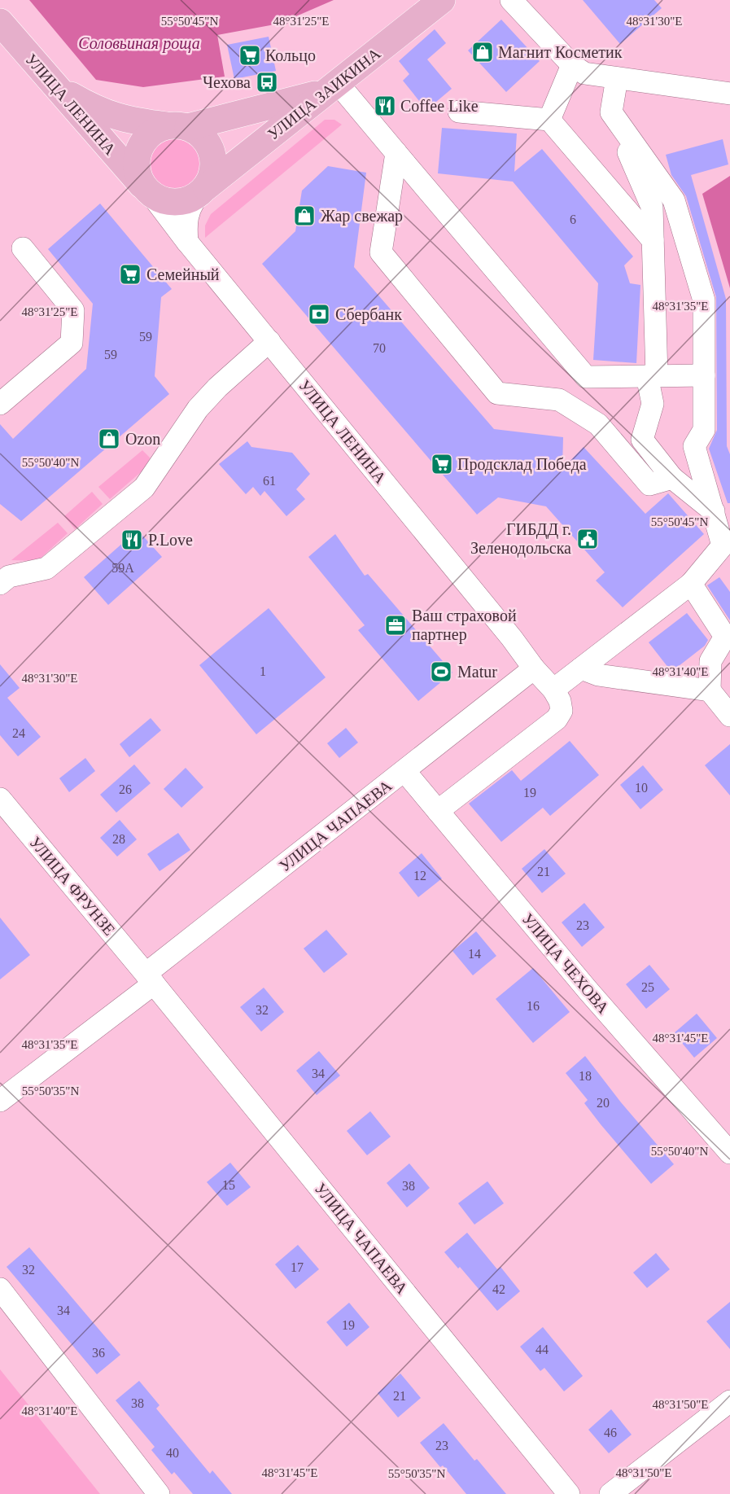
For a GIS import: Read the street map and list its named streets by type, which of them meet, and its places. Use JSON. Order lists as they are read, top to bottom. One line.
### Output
{"streets":{"main road":["УЛИЦА ЗАИКИНА","УЛИЦА ЛЕНИНА"],"street":["УЛИЦА ЧАПАЕВА","УЛИЦА ФРУНЗЕ","УЛИЦА ЧЕХОВА"]},"crossings":[["УЛИЦА ЗАИКИНА","УЛИЦА ЛЕНИНА"],["УЛИЦА ЛЕНИНА","УЛИЦА ЧАПАЕВА"],["УЛИЦА ЧАПАЕВА","УЛИЦА ФРУНЗЕ"],["УЛИЦА ЧАПАЕВА","УЛИЦА ЧЕХОВА"]],"parks":["Соловьиная роща"],"places":{"shop":["Магнит Косметик","Жар свежар","Ozon"],"supermarket":["Кольцо","Семейный","Продсклад Победа"],"bus stop":["Чехова"],"restaurant":["Coffee Like","P.Love"],"bank":["Сбербанк"],"public building":["ГИБДД г. Зеленодольска"],"office":["Ваш страховой партнер"],"sports":["Matur"]},"house_numbers":["6","59","70","59","61","59А","1","24","10","26","19","28","21","12","23","14","25","16","32","34","18","20","15","38","17","32","42","34","19","44","36","21","38","46","23","40"],"coordinates":["55°50'45\"N","48°31'25\"E","48°31'30\"E","48°31'35\"E","55°50'40\"N","48°31'40\"E","48°31'45\"E","55°50'35\"N","48°31'50\"E"]}
